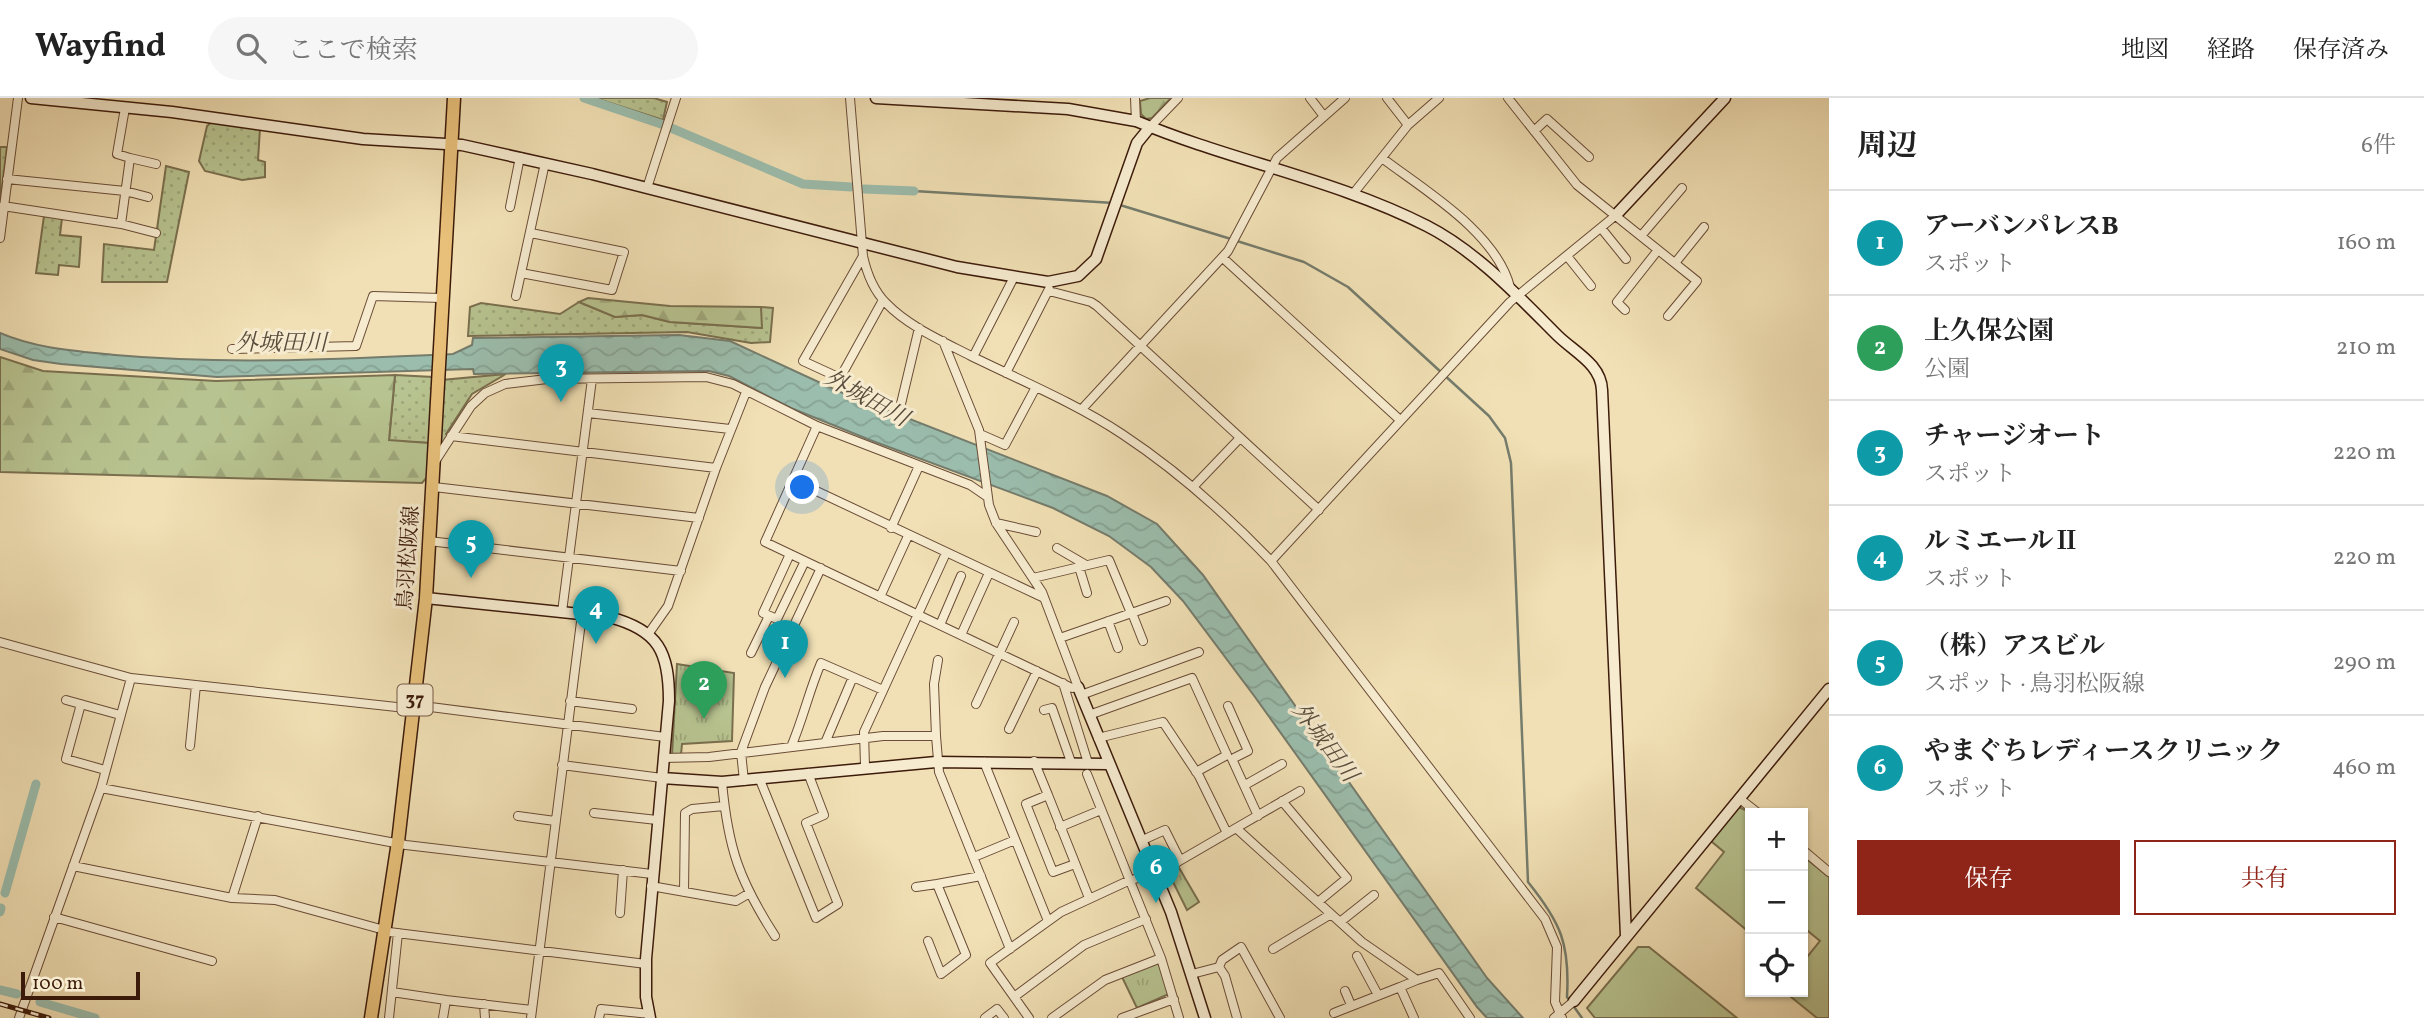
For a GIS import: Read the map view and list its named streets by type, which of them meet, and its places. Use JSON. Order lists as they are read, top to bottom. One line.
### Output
{"streets":{"main road":["鳥羽松阪線","37"]},"water":["外城田川"],"scale_bar":"100 m","page":{"header":"Wayfind","search":"ここで検索","nav":["地図","経路","保存済み"],"heading":["周辺","6件"],"list":[{"mark":"1","name":"アーバンパレスB","note":"スポット","value":"160 m"},{"mark":"2","name":"上久保公園","note":"公園","value":"210 m"},{"mark":"3","name":"チャージオート","note":"スポット","value":"220 m"},{"mark":"4","name":"ルミエールⅡ","note":"スポット","value":"220 m"},{"mark":"5","name":"（株）アスビル","note":"スポット · 鳥羽松阪線","value":"290 m"},{"mark":"6","name":"やまぐちレディースクリニック","note":"スポット","value":"460 m"}],"pins":["3","5","4","1","2","6"],"map_buttons":["+","−"],"buttons":["保存","共有"],"scale":"100 m"}}
